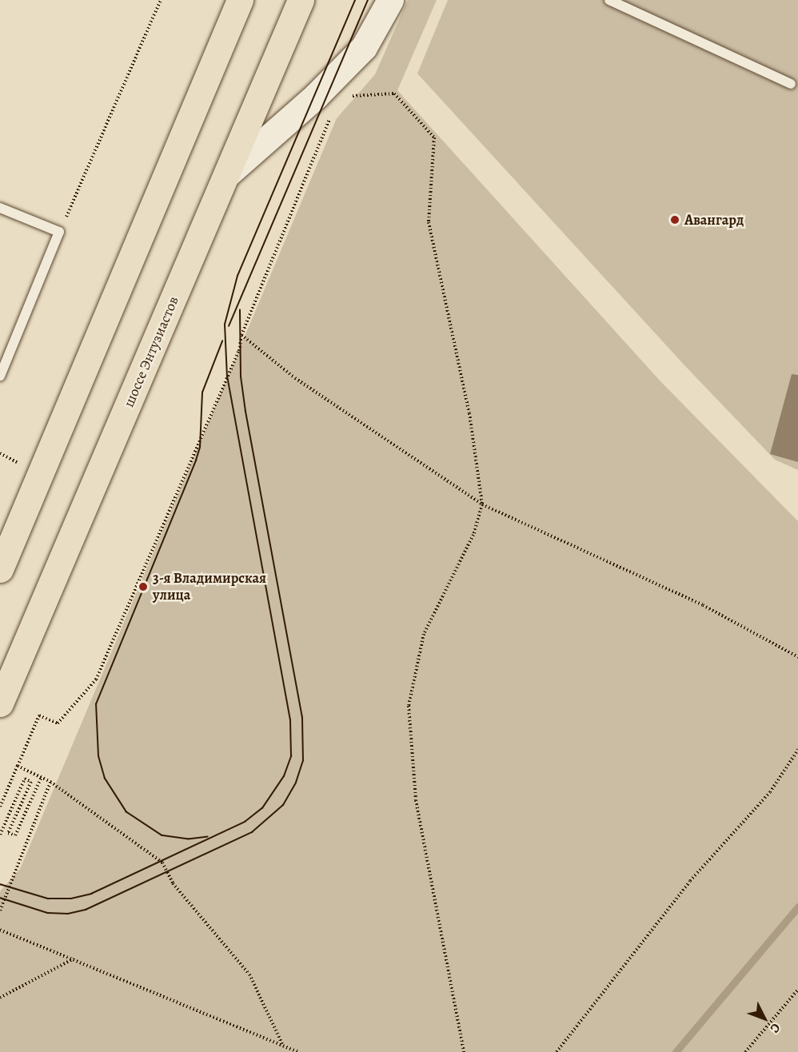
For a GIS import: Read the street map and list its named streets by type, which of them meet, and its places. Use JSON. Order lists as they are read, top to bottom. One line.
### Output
{"streets":{"main road":["шоссе Энтузиастов"]},"places":["Авангард","3-я Владимирская улица"],"north":"bottom right"}
